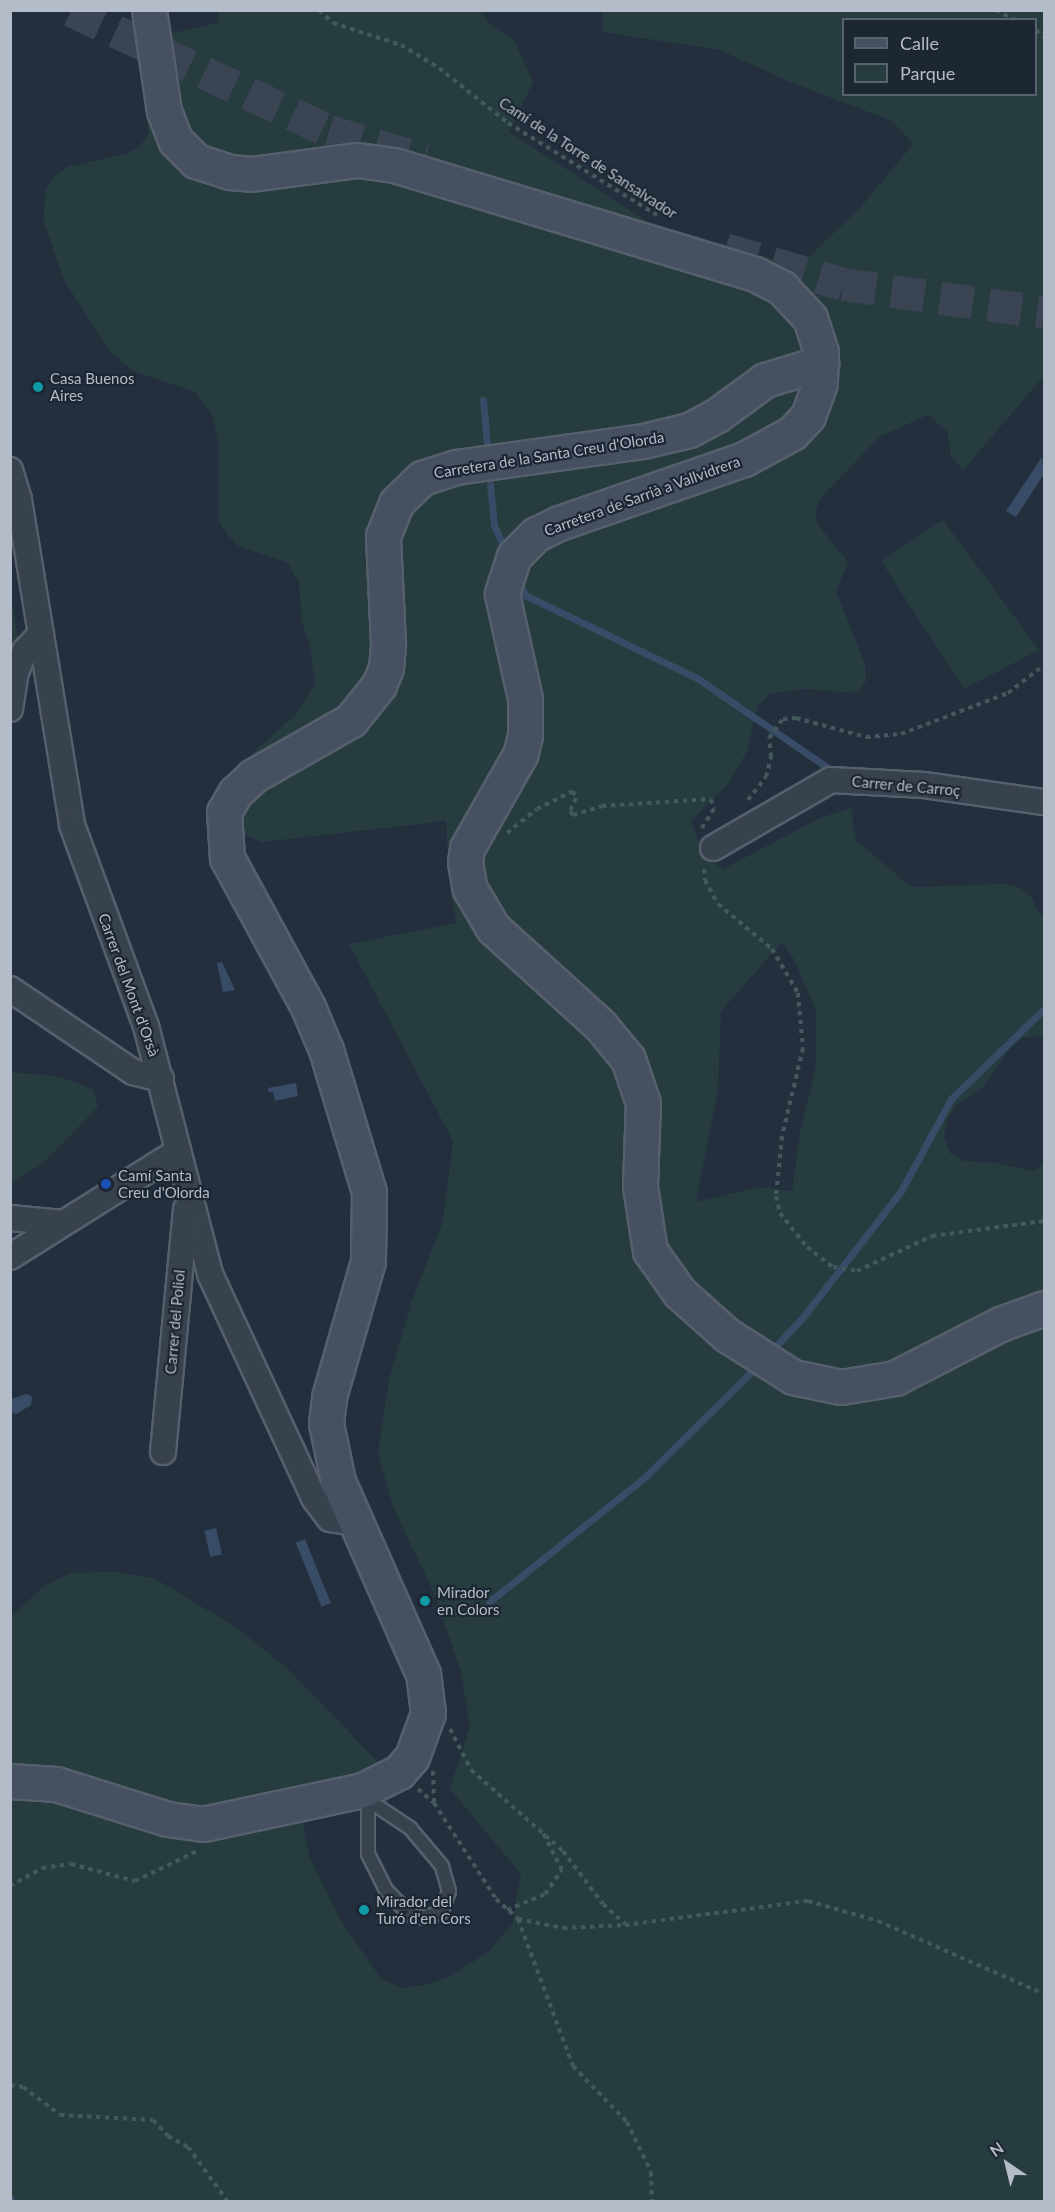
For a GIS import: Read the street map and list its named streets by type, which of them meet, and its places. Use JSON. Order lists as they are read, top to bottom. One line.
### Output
{"streets":{"main road":["Carretera de la Santa Creu d'Olorda","Carretera de Sarrià a Vallvidrera"],"street":["Carrer de Carroç","Carrer del Mont d'Orsà","Carrer del Poliol"],"path":["Camí de la Torre de Sansalvador"]},"crossings":[["Carretera de la Santa Creu d'Olorda","Carretera de Sarrià a Vallvidrera"],["Carretera de la Santa Creu d'Olorda","Carrer del Mont d'Orsà"],["Carrer del Mont d'Orsà","Carrer del Poliol"]],"places":["Casa Buenos Aires","Camí Santa Creu d'Olorda","Mirador en Colors","Mirador del Turó d'en Cors"],"legend":["Calle","Parque"],"north":"top left"}
